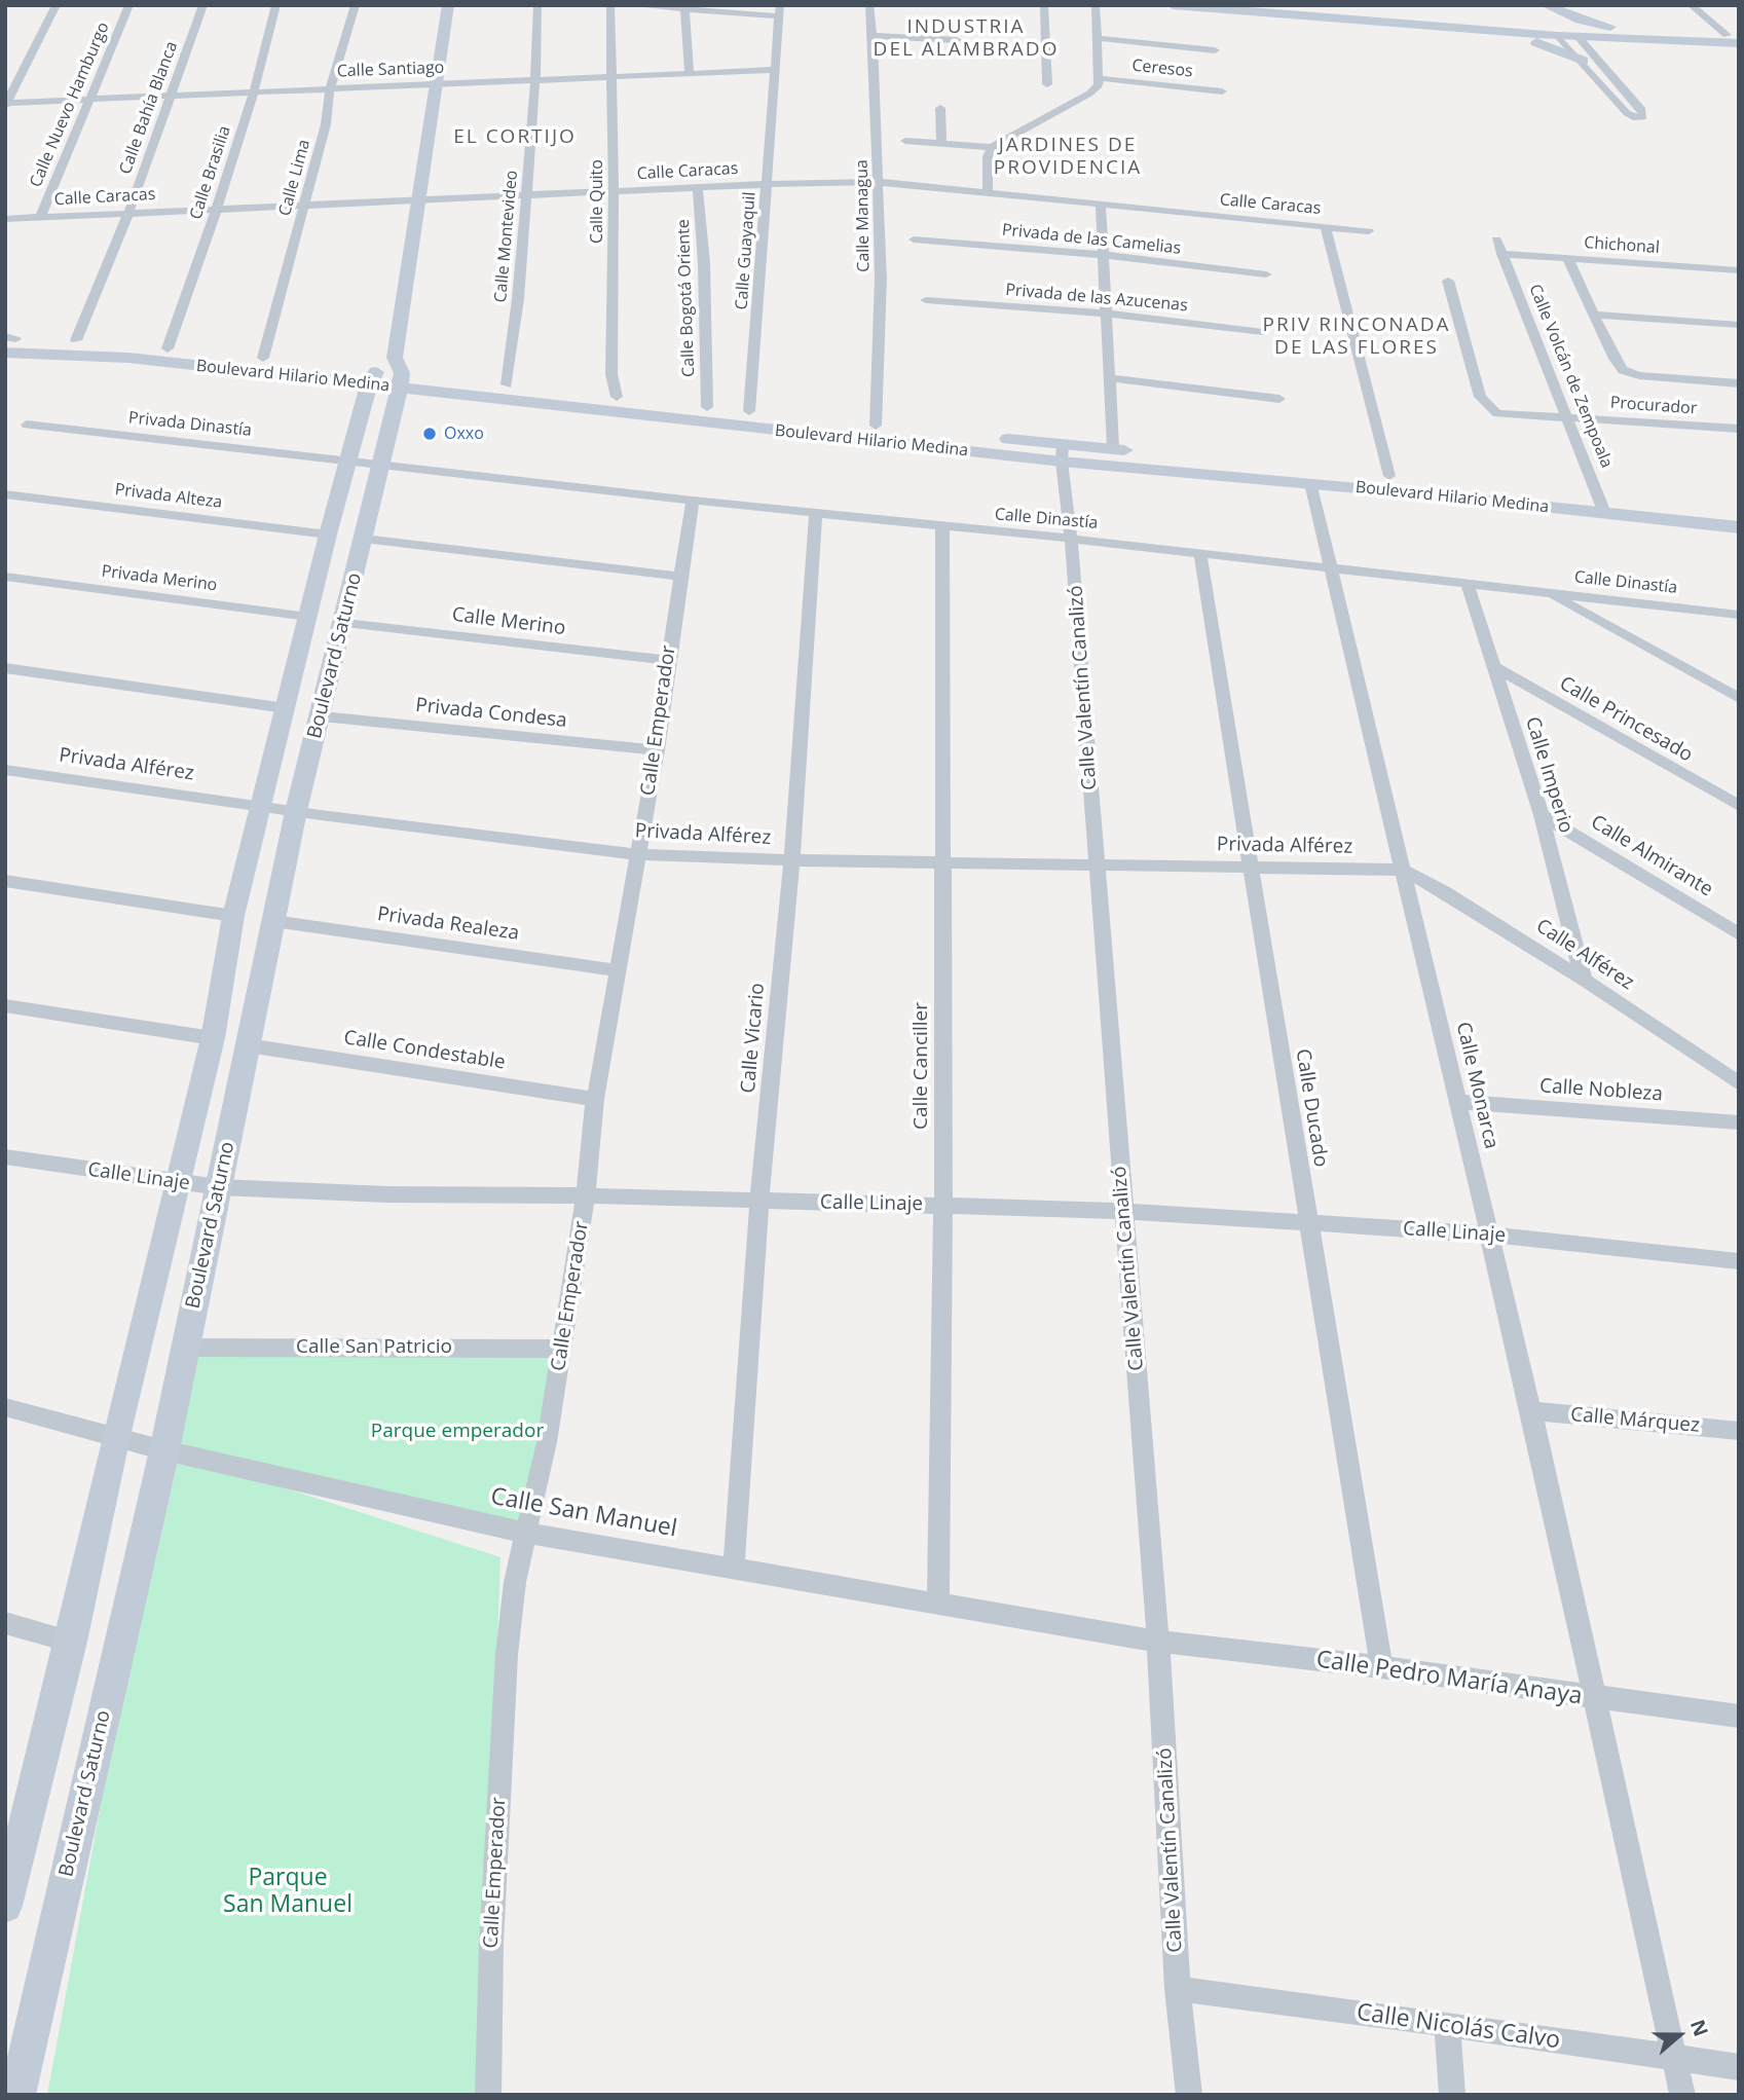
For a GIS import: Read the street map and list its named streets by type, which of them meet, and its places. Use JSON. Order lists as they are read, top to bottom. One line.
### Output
{"streets":{"street":["Ceresos","Calle Santiago","Calle Nuevo Hamburgo","Calle Bahía Blanca","Calle Caracas","Calle Brasilia","Calle Lima","Calle Quito","Calle Managua","Calle Montevideo","Privada de las Camelias","Chichonal","Calle Guayaquil","Calle Bogotá Oriente","Privada de las Azucenas","Boulevard Hilario Medina","Calle Volcán de Zempoala","Procurador","Privada Dinastía","Privada Alteza","Calle Dinastía","Privada Merino","Calle Merino","Boulevard Saturno","Calle Valentín Canalizó","Privada Condesa","Calle Princesado","Calle Emperador","Privada Alférez","Calle Imperio","Calle Almirante","Privada Realeza","Calle Alférez","Calle Vicario","Calle Condestable","Calle Canciller","Calle Monarca","Calle Nobleza","Calle Ducado","Calle Linaje","Calle San Patricio","Calle Márquez","Calle San Manuel","Calle Pedro María Anaya","Calle Nicolás Calvo"]},"crossings":[["Calle Santiago","Calle Nuevo Hamburgo"],["Calle Santiago","Calle Bahía Blanca"],["Calle Santiago","Calle Brasilia"],["Calle Santiago","Calle Lima"],["Calle Santiago","Calle Quito"],["Calle Santiago","Calle Montevideo"],["Calle Santiago","Calle Guayaquil"],["Calle Santiago","Boulevard Saturno"],["Calle Nuevo Hamburgo","Calle Caracas"],["Calle Bahía Blanca","Calle Caracas"],["Calle Bahía Blanca","Boulevard Hilario Medina"],["Calle Caracas","Calle Brasilia"],["Calle Caracas","Calle Lima"],["Calle Caracas","Calle Quito"],["Calle Caracas","Calle Managua"],["Calle Caracas","Calle Montevideo"],["Calle Caracas","Calle Guayaquil"],["Calle Caracas","Calle Bogotá Oriente"],["Calle Caracas","Boulevard Saturno"],["Calle Brasilia","Boulevard Hilario Medina"],["Calle Lima","Boulevard Hilario Medina"],["Calle Quito","Boulevard Hilario Medina"],["Calle Managua","Boulevard Hilario Medina"],["Calle Montevideo","Boulevard Hilario Medina"],["Chichonal","Calle Volcán de Zempoala"],["Calle Guayaquil","Boulevard Hilario Medina"],["Calle Bogotá Oriente","Boulevard Hilario Medina"],["Boulevard Hilario Medina","Calle Volcán de Zempoala"],["Boulevard Hilario Medina","Boulevard Saturno"],["Boulevard Hilario Medina","Calle Valentín Canalizó"],["Boulevard Hilario Medina","Calle Monarca"],["Calle Volcán de Zempoala","Procurador"],["Privada Dinastía","Calle Dinastía"],["Privada Dinastía","Boulevard Saturno"],["Privada Alteza","Boulevard Saturno"],["Calle Dinastía","Boulevard Saturno"],["Calle Dinastía","Calle Valentín Canalizó"],["Calle Dinastía","Calle Emperador"],["Calle Dinastía","Calle Imperio"],["Calle Dinastía","Calle Vicario"],["Calle Dinastía","Calle Canciller"],["Calle Dinastía","Calle Monarca"],["Calle Dinastía","Calle Ducado"],["Privada Merino","Boulevard Saturno"],["Calle Merino","Boulevard Saturno"],["Calle Merino","Calle Emperador"],["Boulevard Saturno","Privada Condesa"],["Boulevard Saturno","Privada Alférez"],["Boulevard Saturno","Privada Realeza"],["Boulevard Saturno","Calle Condestable"],["Boulevard Saturno","Calle Linaje"],["Boulevard Saturno","Calle San Patricio"],["Boulevard Saturno","Calle San Manuel"],["Calle Valentín Canalizó","Privada Alférez"],["Calle Valentín Canalizó","Calle Linaje"],["Calle Valentín Canalizó","Calle San Manuel"],["Calle Valentín Canalizó","Calle Pedro María Anaya"],["Calle Valentín Canalizó","Calle Nicolás Calvo"],["Privada Condesa","Calle Emperador"],["Calle Princesado","Calle Imperio"],["Calle Emperador","Privada Alférez"],["Calle Emperador","Privada Realeza"],["Calle Emperador","Calle Condestable"],["Calle Emperador","Calle Linaje"],["Calle Emperador","Calle San Patricio"],["Calle Emperador","Calle San Manuel"],["Privada Alférez","Calle Alférez"],["Privada Alférez","Calle Vicario"],["Privada Alférez","Calle Canciller"],["Privada Alférez","Calle Monarca"],["Privada Alférez","Calle Ducado"],["Calle Imperio","Calle Almirante"],["Calle Imperio","Calle Alférez"],["Calle Alférez","Calle Monarca"],["Calle Vicario","Calle Linaje"],["Calle Vicario","Calle San Manuel"],["Calle Canciller","Calle Linaje"],["Calle Canciller","Calle San Manuel"],["Calle Monarca","Calle Nobleza"],["Calle Monarca","Calle Linaje"],["Calle Monarca","Calle Márquez"],["Calle Monarca","Calle Pedro María Anaya"],["Calle Monarca","Calle Nicolás Calvo"],["Calle Ducado","Calle Linaje"],["Calle Ducado","Calle Pedro María Anaya"],["Calle San Manuel","Calle Pedro María Anaya"]],"districts":["INDUSTRIA DEL ALAMBRADO","EL CORTIJO","JARDINES DE PROVIDENCIA","PRIV RINCONADA DE LAS FLORES"],"parks":["Parque emperador","Parque San Manuel"],"places":["Oxxo"],"north":"right"}
